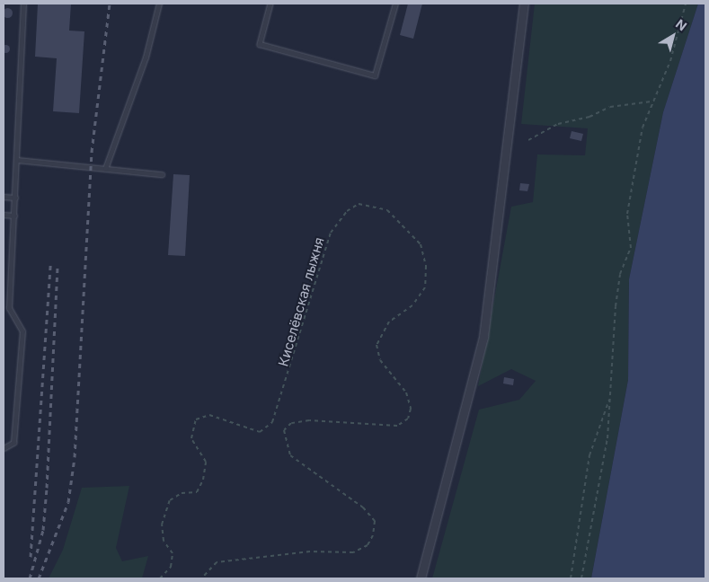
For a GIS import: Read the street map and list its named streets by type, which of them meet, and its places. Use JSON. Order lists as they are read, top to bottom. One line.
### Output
{"streets":{"path":["Киселёвская лыжня"]},"north":"top right"}
